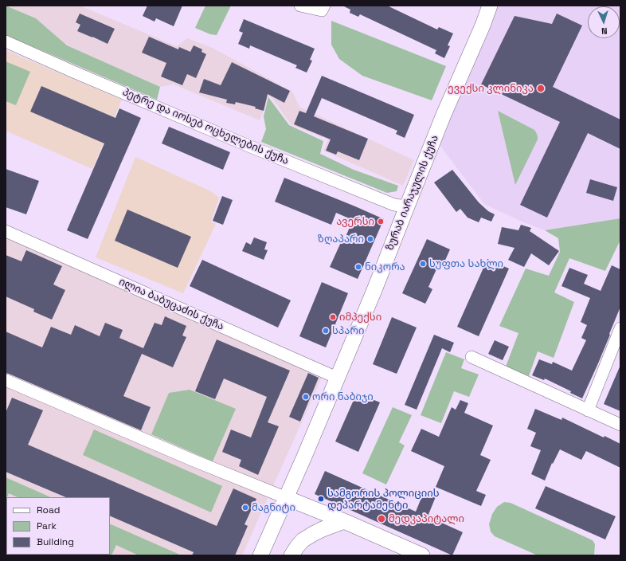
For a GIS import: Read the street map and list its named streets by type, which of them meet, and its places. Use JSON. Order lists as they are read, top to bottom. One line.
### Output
{"streets":{"main road":["ზურაბ იარაჯულის ქუჩა"],"street":["პეტრე და იოსებ ოცხელების ქუჩა","ილია ბაბუცაძის ქუჩა"]},"crossings":[["პეტრე და იოსებ ოცხელების ქუჩა","ზურაბ იარაჯულის ქუჩა"],["ზურაბ იარაჯულის ქუჩა","ილია ბაბუცაძის ქუჩა"]],"places":["ევექსი კლინიკა","ავერსი","ზღაპარი","სუფთა სახლი","ნიკორა","იმპექსი","სპარი","ორი ნაბიჯი","სამგორის პოლიციის დეპარტამენტი","მაგნიტი","მედკაპიტალი"],"legend":["Road","Park","Building"],"north":"bottom"}
